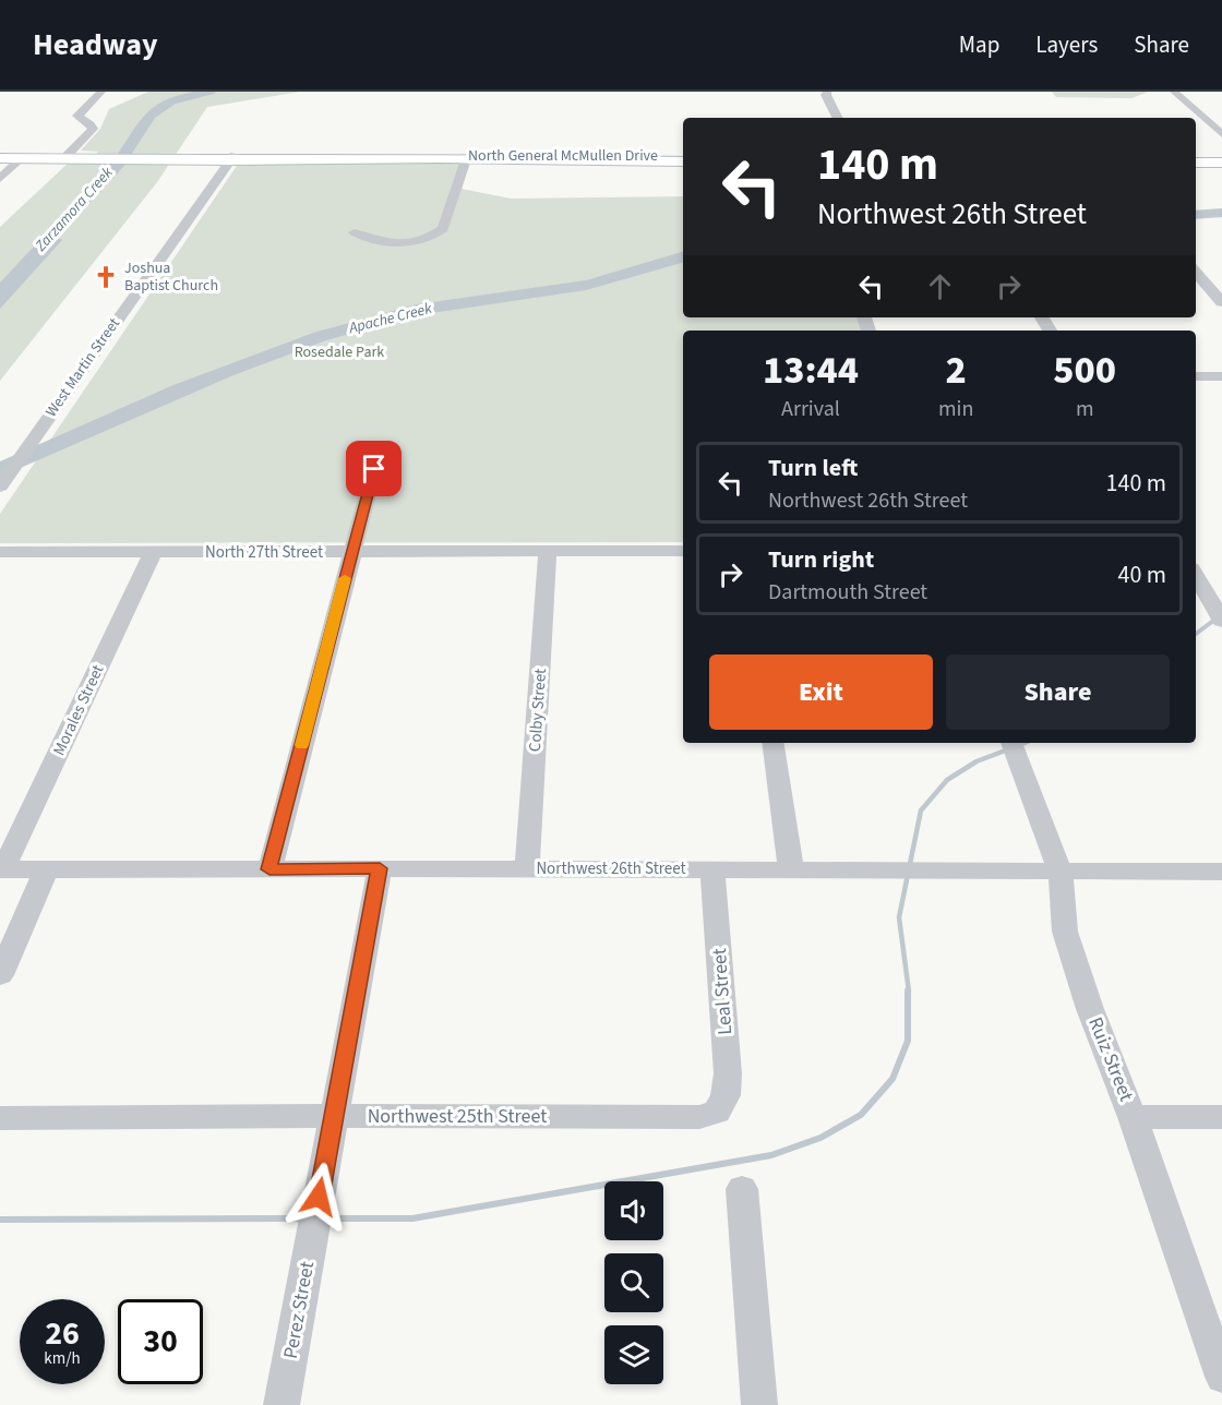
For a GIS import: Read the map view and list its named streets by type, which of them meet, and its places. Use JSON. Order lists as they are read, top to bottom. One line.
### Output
{"streets":{"main road":["North General McMullen Drive"],"street":["West Martin Street","North 27th Street","Morales Street","Colby Street","Northwest 26th Street","Leal Street","Ruiz Street","Northwest 25th Street","Perez Street"]},"crossings":[["North General McMullen Drive","West Martin Street"],["North 27th Street","Morales Street"],["North 27th Street","Colby Street"],["Morales Street","Northwest 26th Street"],["Colby Street","Northwest 26th Street"],["Northwest 26th Street","Leal Street"],["Northwest 26th Street","Ruiz Street"],["Northwest 26th Street","Perez Street"],["Leal Street","Northwest 25th Street"],["Northwest 25th Street","Perez Street"]],"water":["Zarzamora Creek","Apache Creek"],"parks":["Rosedale Park"],"places":{"church":["Joshua Baptist Church"]},"page":{"header":"Headway","nav":["Map","Layers","Share"],"turn":["140 m","Northwest 26th Street"],"eta":["13:44","Arrival","2","min","500","m"],"list":[{"name":"Turn left","note":"Northwest 26th Street","value":"140 m"},{"name":"Turn right","note":"Dartmouth Street","value":"40 m"}],"buttons":["Exit","Share"],"speed":"26 km/h","limit":"30"}}
